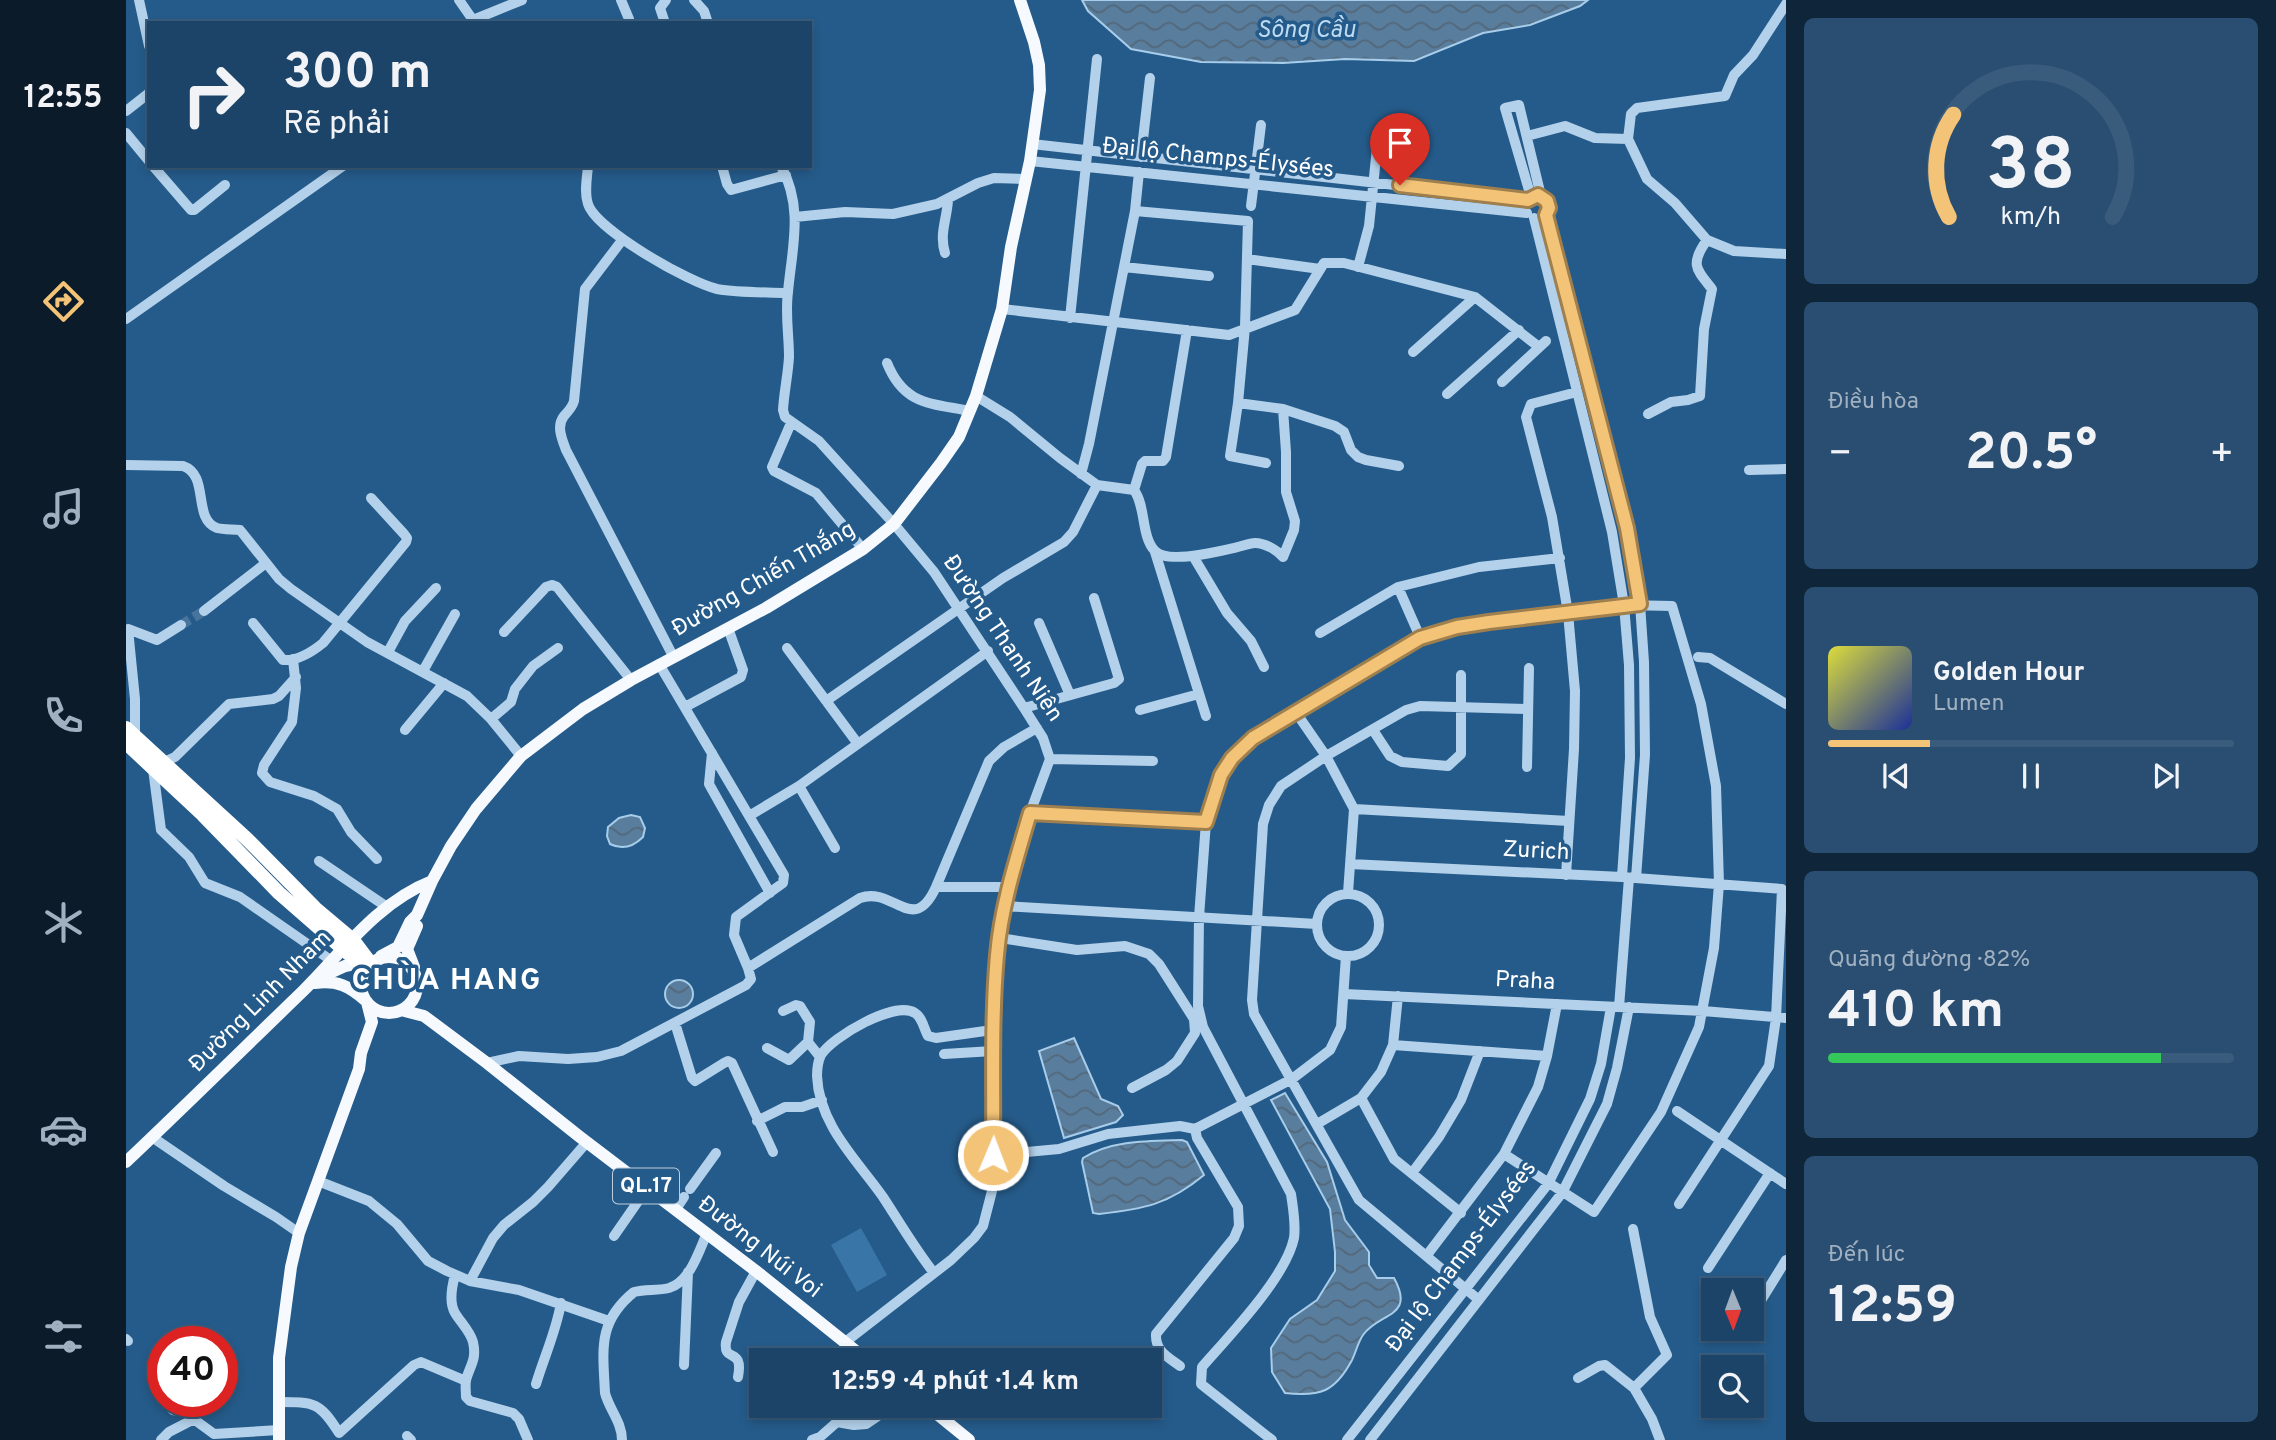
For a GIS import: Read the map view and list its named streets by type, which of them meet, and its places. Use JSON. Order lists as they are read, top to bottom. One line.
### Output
{"streets":{"main road":["Đường Chiến Thắng","Đường Linh Nham","QL.17","Đường Núi Voi"],"street":["Đại lộ Champs-Élysées","Đường Thanh Niên","Zurich","Praha"]},"crossings":[["Đại lộ Champs-Élysées","Đường Chiến Thắng"],["Đại lộ Champs-Élysées","Zurich"],["Đại lộ Champs-Élysées","Praha"],["Đường Chiến Thắng","Đường Thanh Niên"],["Đường Chiến Thắng","Đường Linh Nham"],["Đường Chiến Thắng","QL.17"],["Đường Chiến Thắng","Đường Núi Voi"],["Đường Thanh Niên","Đường Núi Voi"],["Zurich","Praha"],["Đường Linh Nham","QL.17"],["QL.17","Đường Núi Voi"]],"districts":["CHÙA HANG"],"water":["Sông Cầu"],"north":"bottom","page":{"tabs":"12:55","turn":["300 m","Rẽ phải"],"tile":["Điều hòa",["Quãng đường · 82%","410 km"],["Đến lúc","12:59"]],"heat":["−","20.5°","+"],"song":["Golden Hour","Lumen"],"limit":"40","trip":"12:59 · 4 phút · 1.4 km","gauge":["38","km/h"]}}
